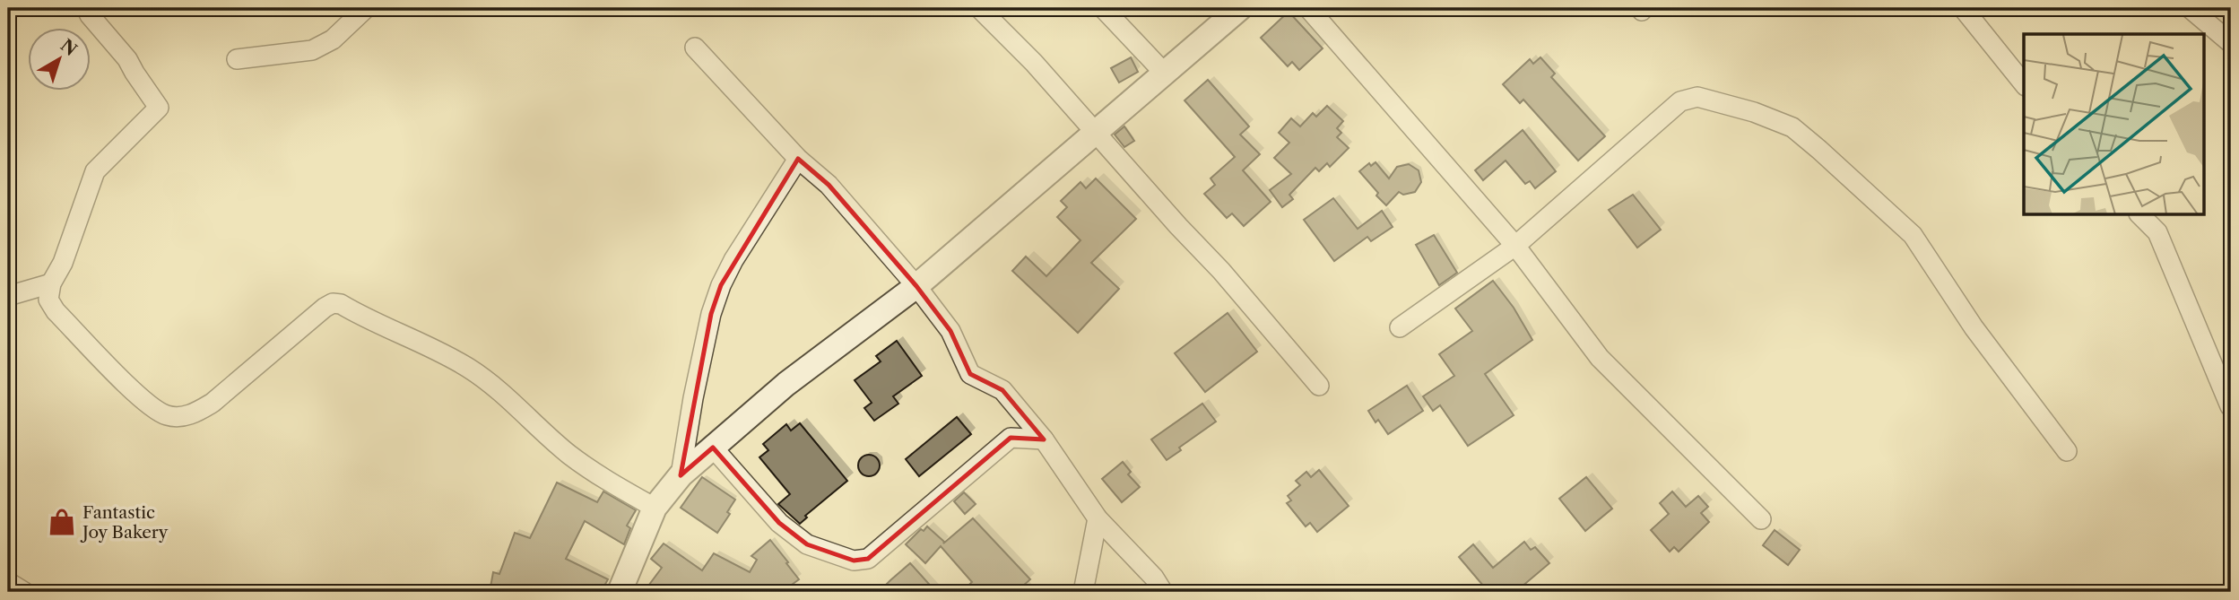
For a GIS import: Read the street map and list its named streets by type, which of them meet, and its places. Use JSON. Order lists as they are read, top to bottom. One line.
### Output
{"places":{"shop":["Fantastic Joy Bakery"]},"north":"top right"}
